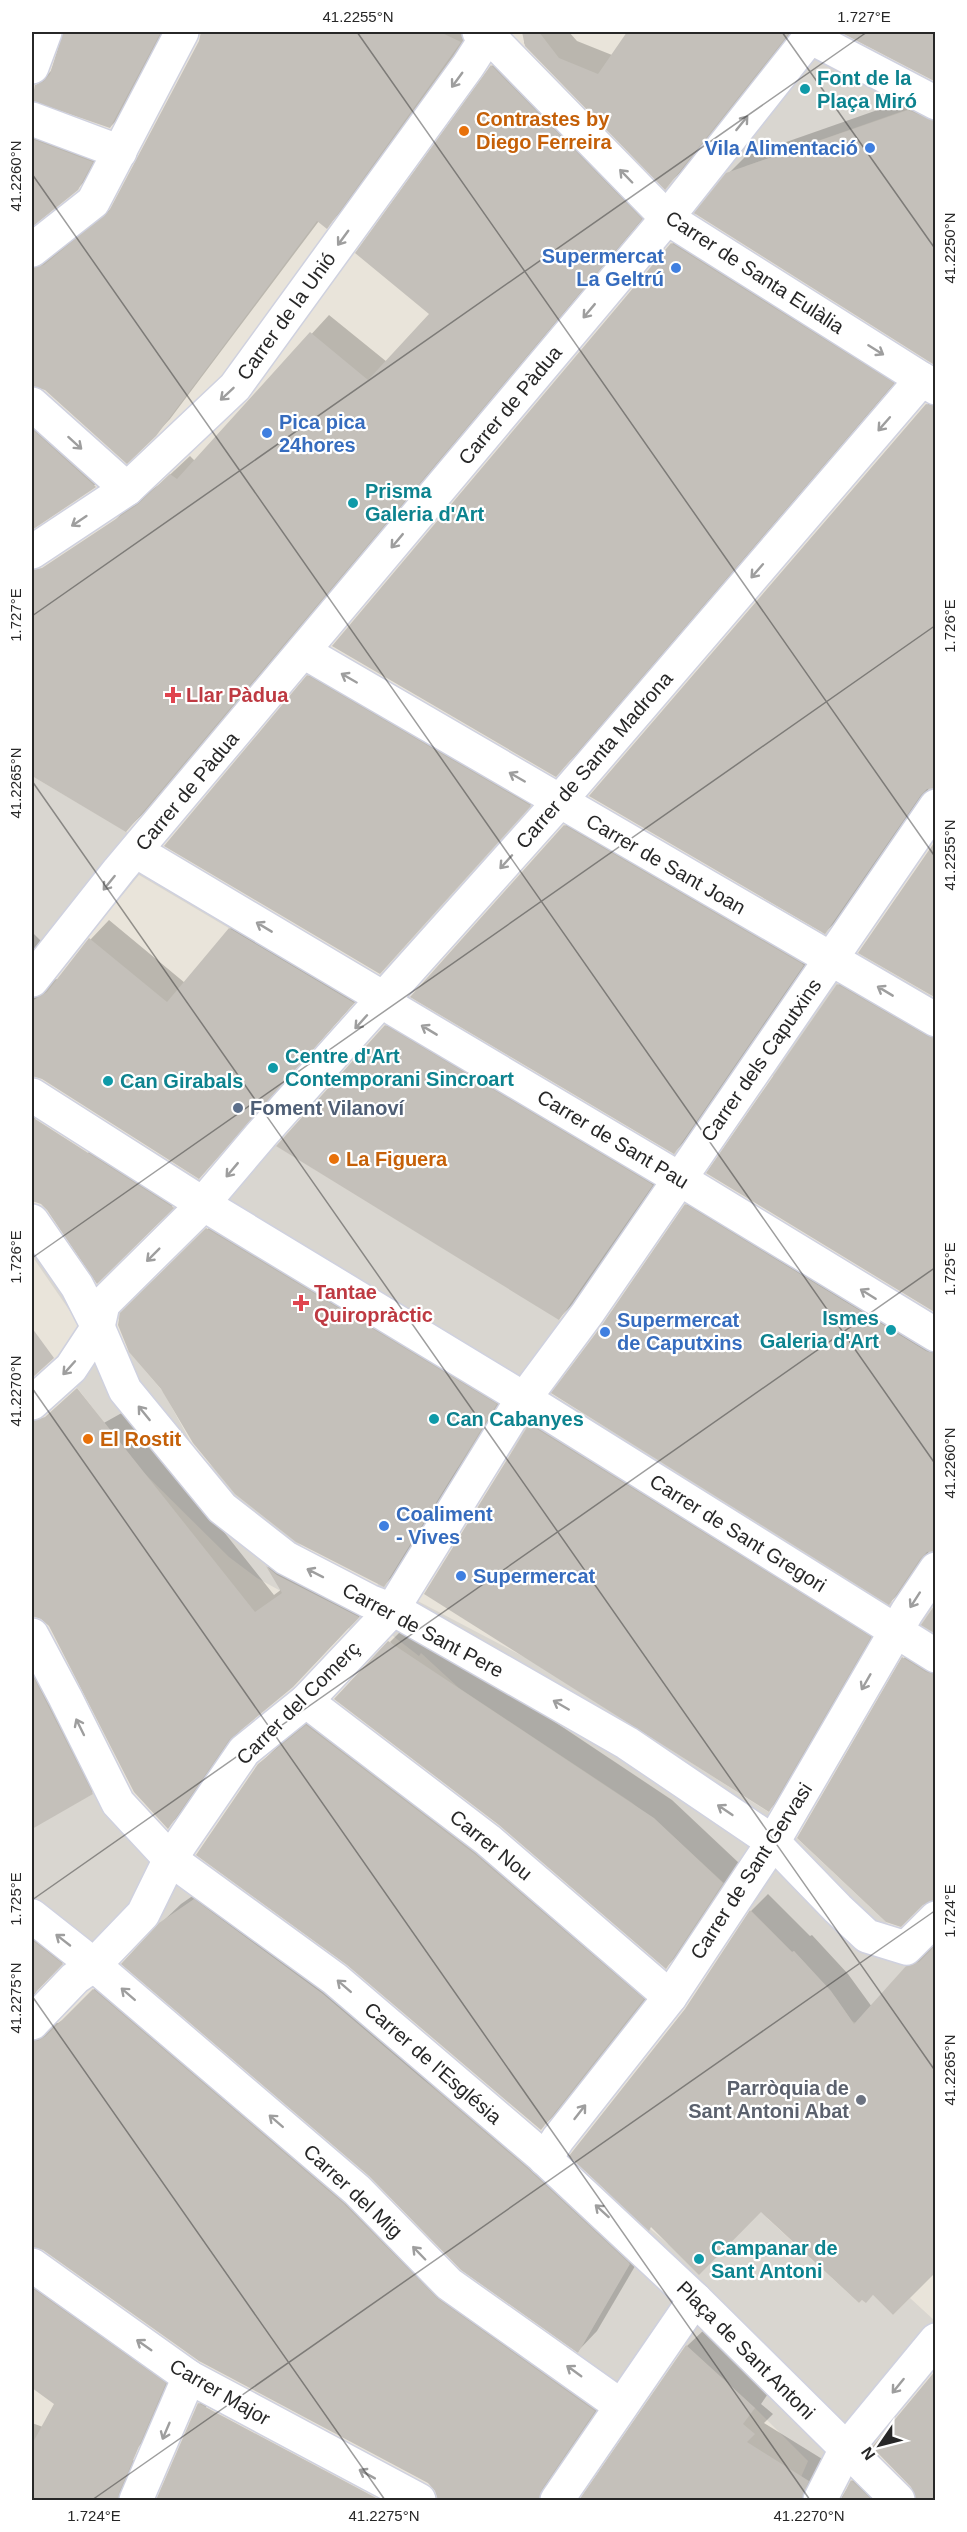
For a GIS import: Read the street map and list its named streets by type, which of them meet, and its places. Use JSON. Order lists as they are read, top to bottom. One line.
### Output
{"streets":{"street":["Carrer de Santa Eulàlia","Carrer de la Unió","Carrer de Pàdua","Carrer de Santa Madrona","Carrer de Sant Joan","Carrer dels Caputxins","Carrer de Sant Pau","Carrer de Sant Gregori","Carrer de Sant Pere","Carrer del Comerç","Carrer Nou","Carrer de Sant Gervasi","Carrer de l'Església","Carrer del Mig","Plaça de Sant Antoni","Carrer Major"]},"crossings":[["Carrer de Santa Eulàlia","Carrer de la Unió"],["Carrer de Santa Eulàlia","Carrer de Pàdua"],["Carrer de Santa Eulàlia","Carrer de Santa Madrona"],["Carrer de Pàdua","Carrer de Sant Joan"],["Carrer de Pàdua","Carrer de Sant Pau"],["Carrer de Santa Madrona","Carrer de Sant Joan"],["Carrer de Santa Madrona","Carrer de Sant Pau"],["Carrer de Santa Madrona","Carrer de Sant Gregori"],["Carrer de Santa Madrona","Carrer de Sant Pere"],["Carrer de Sant Joan","Carrer dels Caputxins"],["Carrer dels Caputxins","Carrer de Sant Pau"],["Carrer dels Caputxins","Carrer de Sant Gregori"],["Carrer dels Caputxins","Carrer del Comerç"],["Carrer de Sant Gregori","Carrer del Comerç"],["Carrer de Sant Gregori","Carrer de Sant Gervasi"],["Carrer de Sant Pere","Carrer del Comerç"],["Carrer de Sant Pere","Carrer de Sant Gervasi"],["Carrer del Comerç","Carrer Nou"],["Carrer del Comerç","Carrer de l'Església"],["Carrer del Comerç","Carrer del Mig"],["Carrer Nou","Carrer de Sant Gervasi"],["Carrer de Sant Gervasi","Carrer de l'Església"],["Carrer de l'Església","Plaça de Sant Antoni"]],"one_way":["Carrer de Santa Madrona","Carrer de Sant Joan","Carrer de Sant Pau","Carrer de Sant Pere","Carrer de l'Església","Carrer del Mig","Carrer Major"],"places":{"other":["Font de la Plaça Miró","Contrastes by Diego Ferreira","Vila Alimentació","Supermercat La Geltrú","Pica pica 24hores","Prisma Galeria d'Art","Centre d'Art Contemporani Sincroart","Can Girabals","Foment Vilanoví","La Figuera","Ismes Galeria d'Art","Supermercat de Caputxins","Can Cabanyes","El Rostit","Coaliment - Vives","Supermercat","Parròquia de Sant Antoni Abat","Campanar de Sant Antoni"],"health":["Llar Pàdua","Tantae Quiropràctic"]},"north":"bottom left","coordinates":["41.2255°N","1.727°E","41.2260°N","41.2250°N","1.726°E","41.2265°N","1.725°E","41.2270°N","1.724°E","41.2275°N"]}
